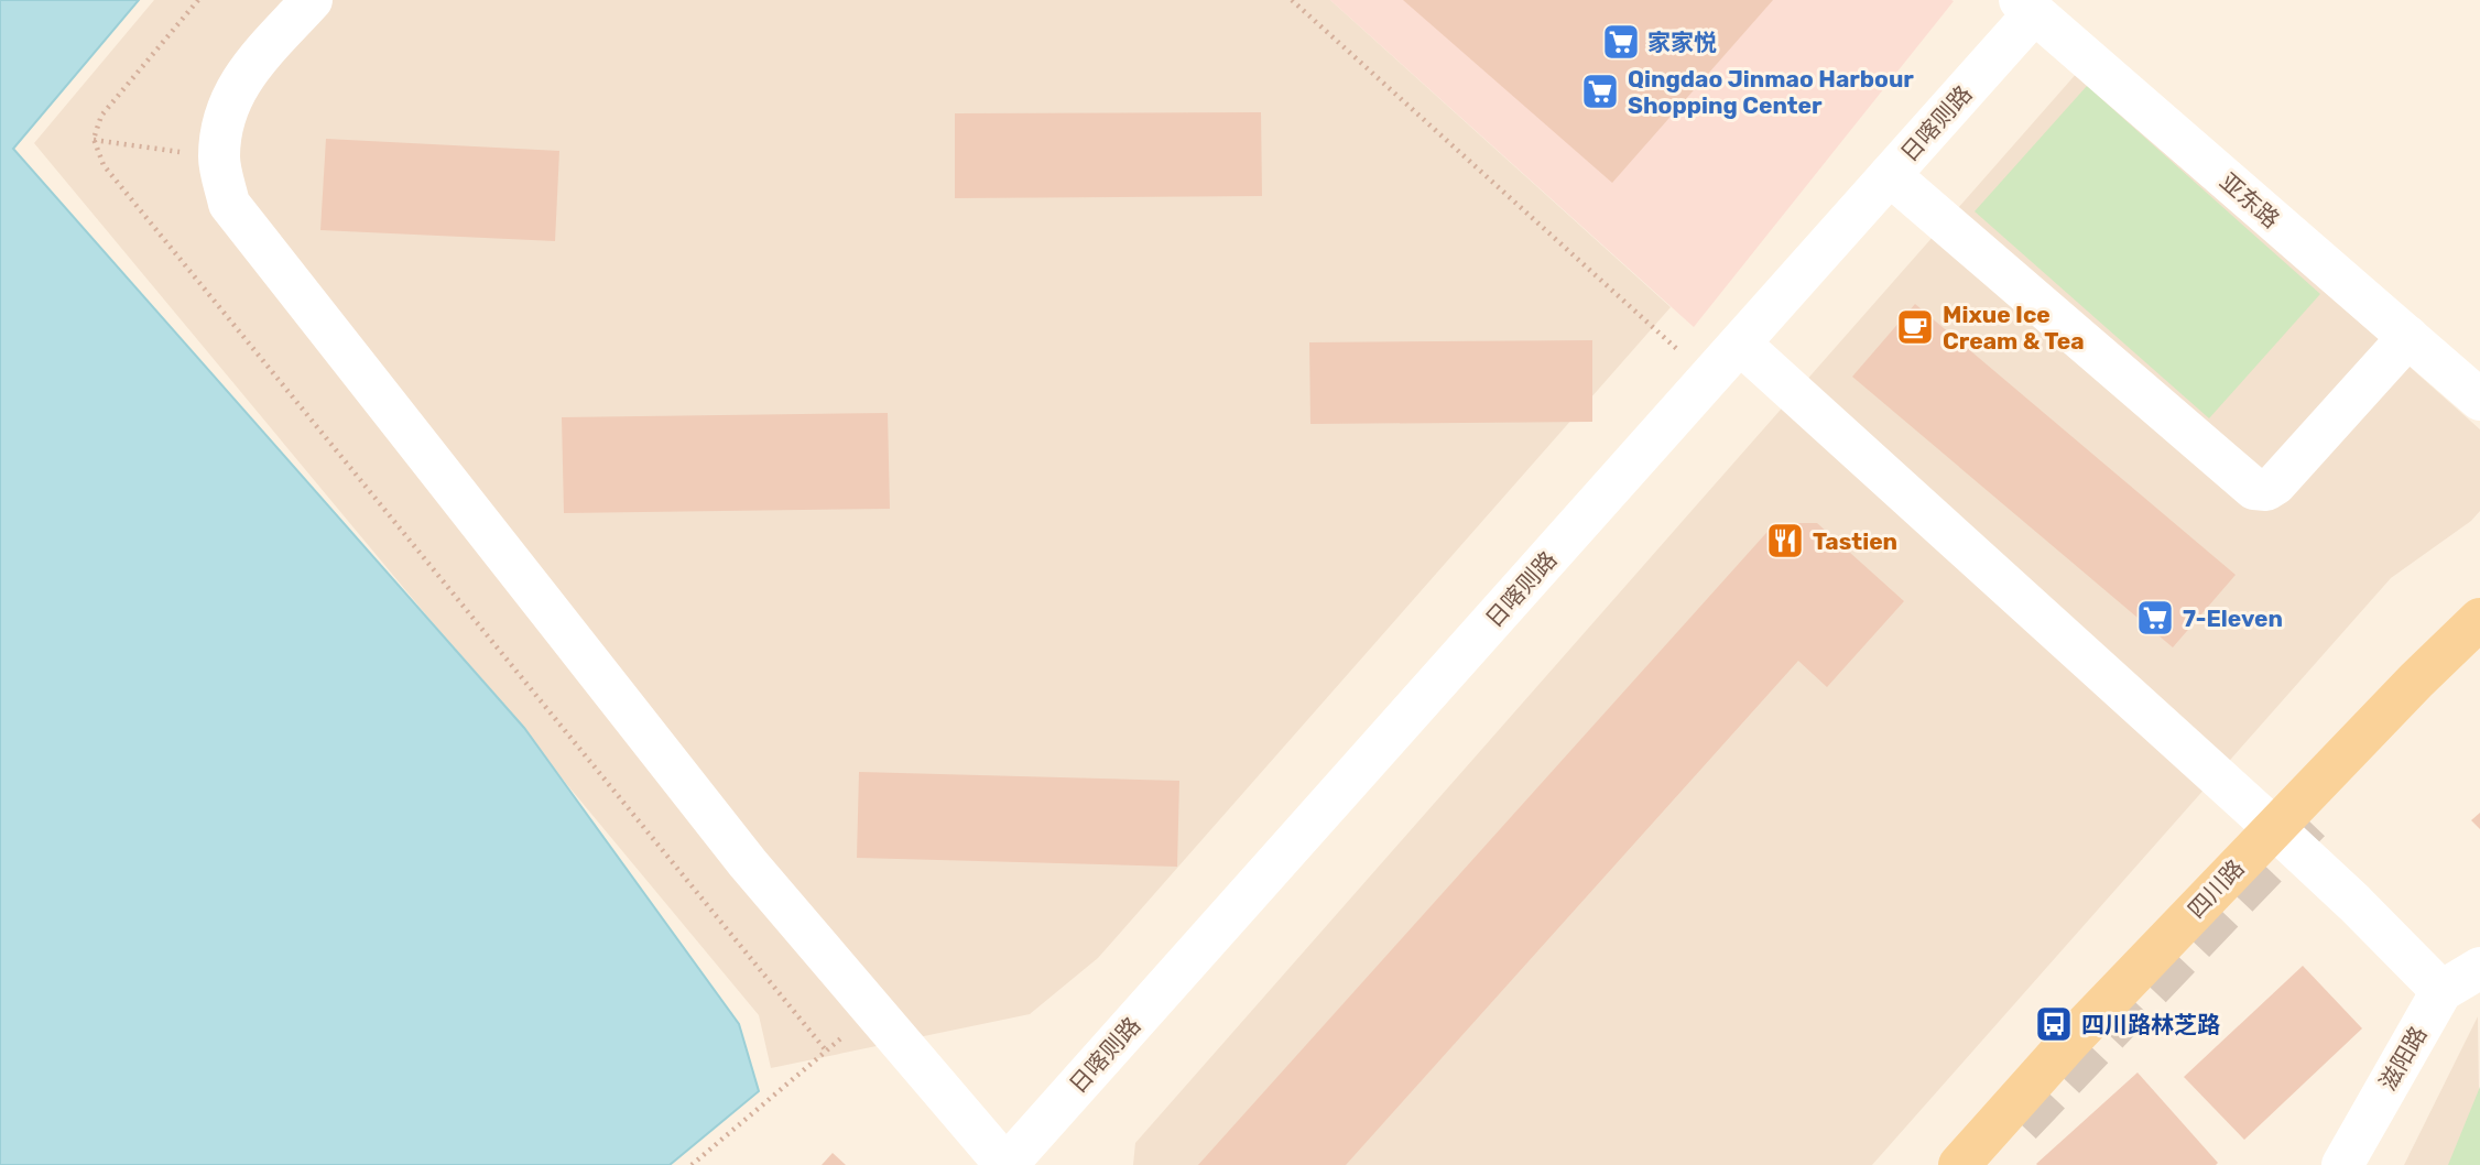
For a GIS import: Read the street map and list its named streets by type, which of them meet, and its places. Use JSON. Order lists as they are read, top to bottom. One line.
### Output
{"streets":{"main road":["四川路"],"street":["日喀则路","亚东路","滋阳路"]},"crossings":[["日喀则路","亚东路"]],"places":{"supermarket":["家家悦","Qingdao Jinmao Harbour Shopping Center","7-Eleven"],"cafe":["Mixue Ice Cream & Tea"],"restaurant":["Tastien"],"bus stop":["四川路林芝路"]}}
